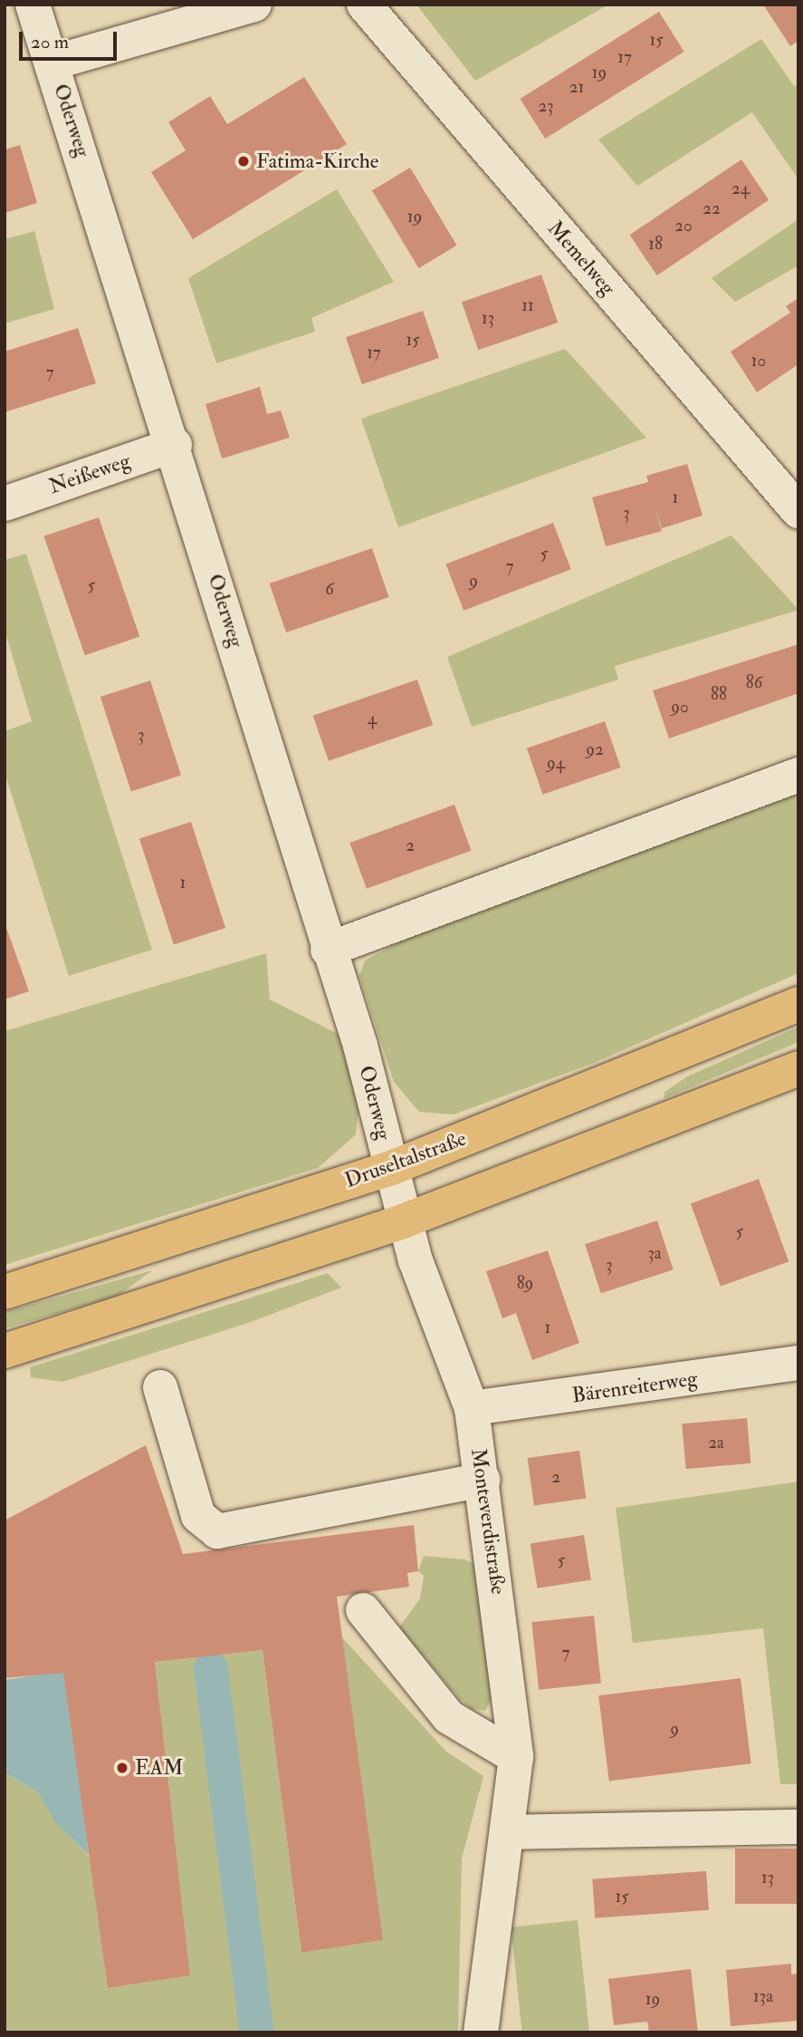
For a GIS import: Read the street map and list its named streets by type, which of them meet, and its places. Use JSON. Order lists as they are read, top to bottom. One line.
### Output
{"streets":{"main road":["Druseltalstraße"],"street":["Oderweg","Memelweg","Neißeweg","Bärenreiterweg","Monteverdistraße"]},"crossings":[["Oderweg","Neißeweg"],["Oderweg","Druseltalstraße"],["Oderweg","Monteverdistraße"],["Bärenreiterweg","Monteverdistraße"]],"places":["Fatima-Kirche","EAM"],"house_numbers":["15","17","19","21","23","24","22","19","20","18","11","13","15","17","10","7","1","3","5","7","9","5","6","86","88","90","4","3","92","94","2","1","5","3a","3","89","1","2a","2","5","7","9","13","15","13a","19"],"scale_bar":"20 m"}
